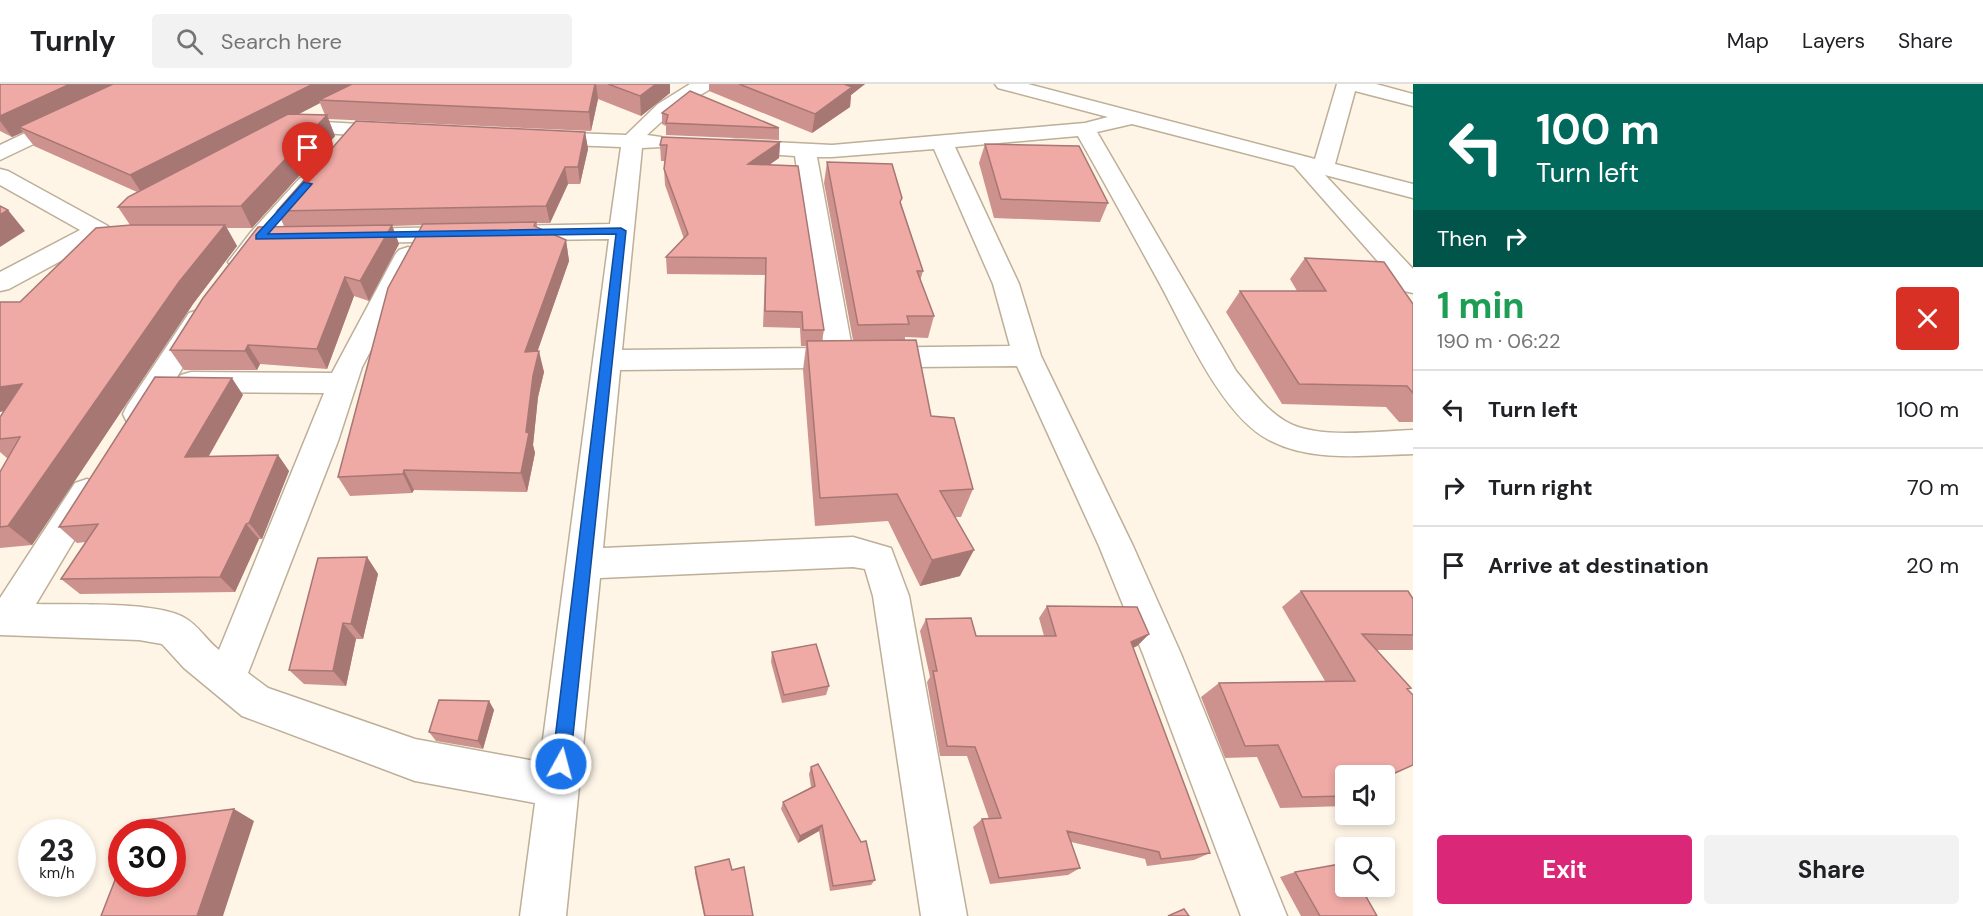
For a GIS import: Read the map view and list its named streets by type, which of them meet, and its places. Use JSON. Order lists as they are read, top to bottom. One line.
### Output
{"page":{"header":"Turnly","search":"Search here","nav":["Map","Layers","Share"],"turn":["100 m","Turn left"],"then":"Then","heading":["1 min","190 m · 06:22"],"list":[{"name":"Turn left","value":"100 m"},{"name":"Turn right","value":"70 m"},{"name":"Arrive at destination","value":"20 m"}],"speed":"23 km/h","limit":"30","buttons":["Exit","Share"]}}
